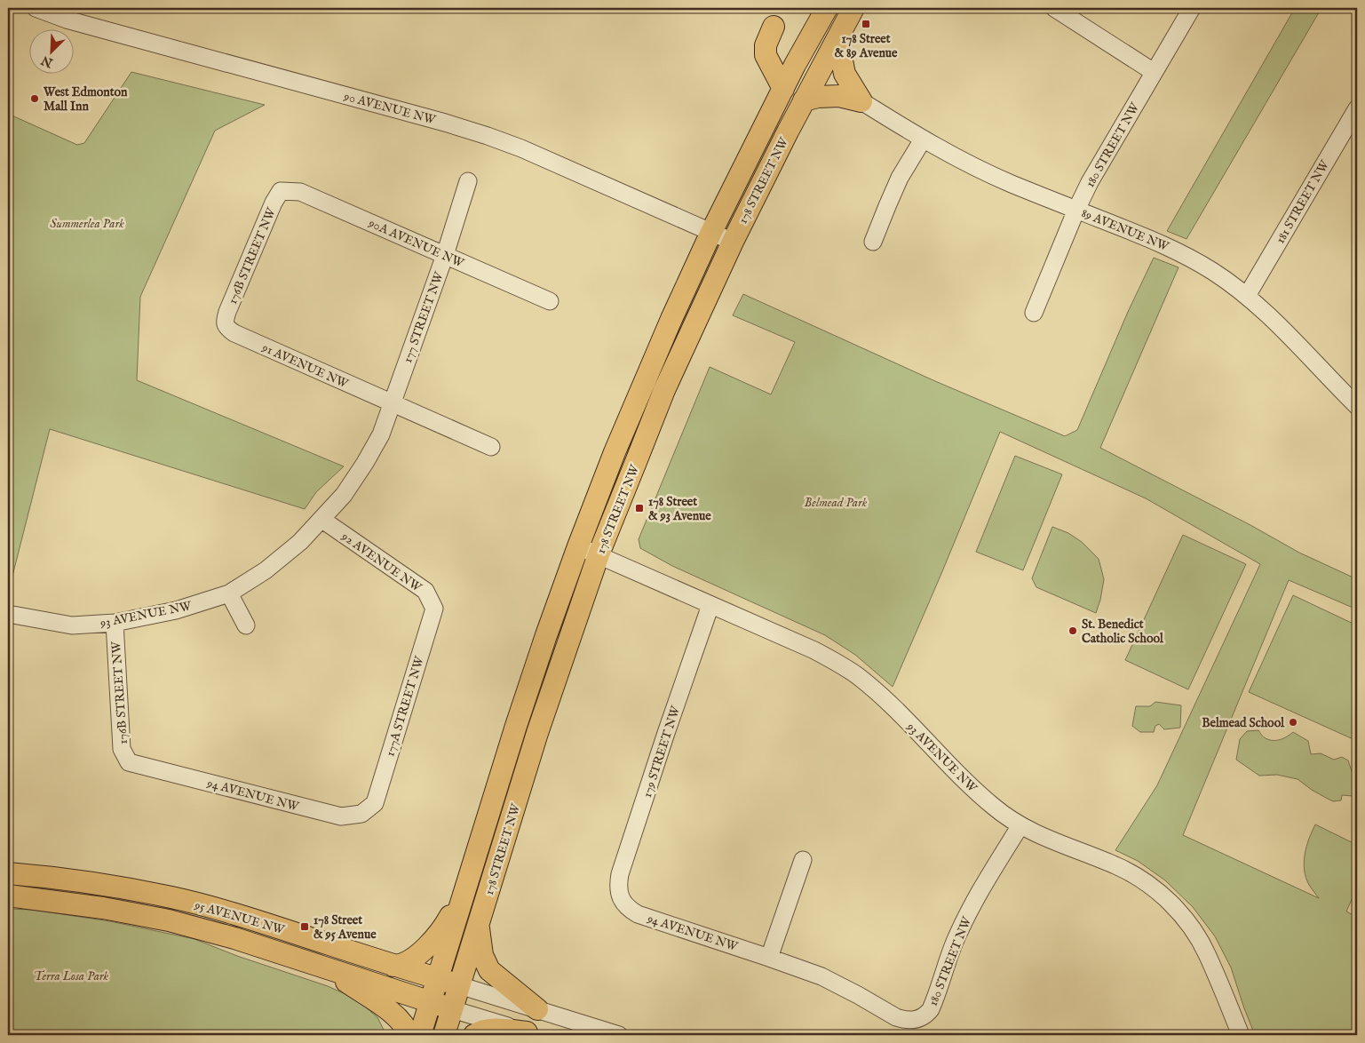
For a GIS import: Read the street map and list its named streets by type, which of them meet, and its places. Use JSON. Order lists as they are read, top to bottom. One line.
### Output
{"streets":{"main road":["178 STREET NW","95 AVENUE NW"],"street":["90 AVENUE NW","180 STREET NW","181 STREET NW","89 AVENUE NW","90A AVENUE NW","176B STREET NW","177 STREET NW","91 AVENUE NW","92 AVENUE NW","93 AVENUE NW","177A STREET NW","179 STREET NW","94 AVENUE NW"]},"crossings":[["90 AVENUE NW","178 STREET NW"],["180 STREET NW","89 AVENUE NW"],["180 STREET NW","93 AVENUE NW"],["180 STREET NW","94 AVENUE NW"],["178 STREET NW","93 AVENUE NW"],["178 STREET NW","95 AVENUE NW"],["181 STREET NW","89 AVENUE NW"],["90A AVENUE NW","176B STREET NW"],["90A AVENUE NW","177 STREET NW"],["176B STREET NW","91 AVENUE NW"],["176B STREET NW","93 AVENUE NW"],["176B STREET NW","94 AVENUE NW"],["177 STREET NW","91 AVENUE NW"],["177 STREET NW","92 AVENUE NW"],["177 STREET NW","93 AVENUE NW"],["92 AVENUE NW","177A STREET NW"],["93 AVENUE NW","179 STREET NW"],["177A STREET NW","94 AVENUE NW"],["179 STREET NW","94 AVENUE NW"]],"parks":["Summerlea Park","Belmead Park","Terra Losa Park"],"places":{"transit":["178 Street & 89 Avenue","178 Street & 93 Avenue","178 Street & 95 Avenue"],"other":["West Edmonton Mall Inn","St. Benedict Catholic School","Belmead School"]},"north":"bottom left"}
